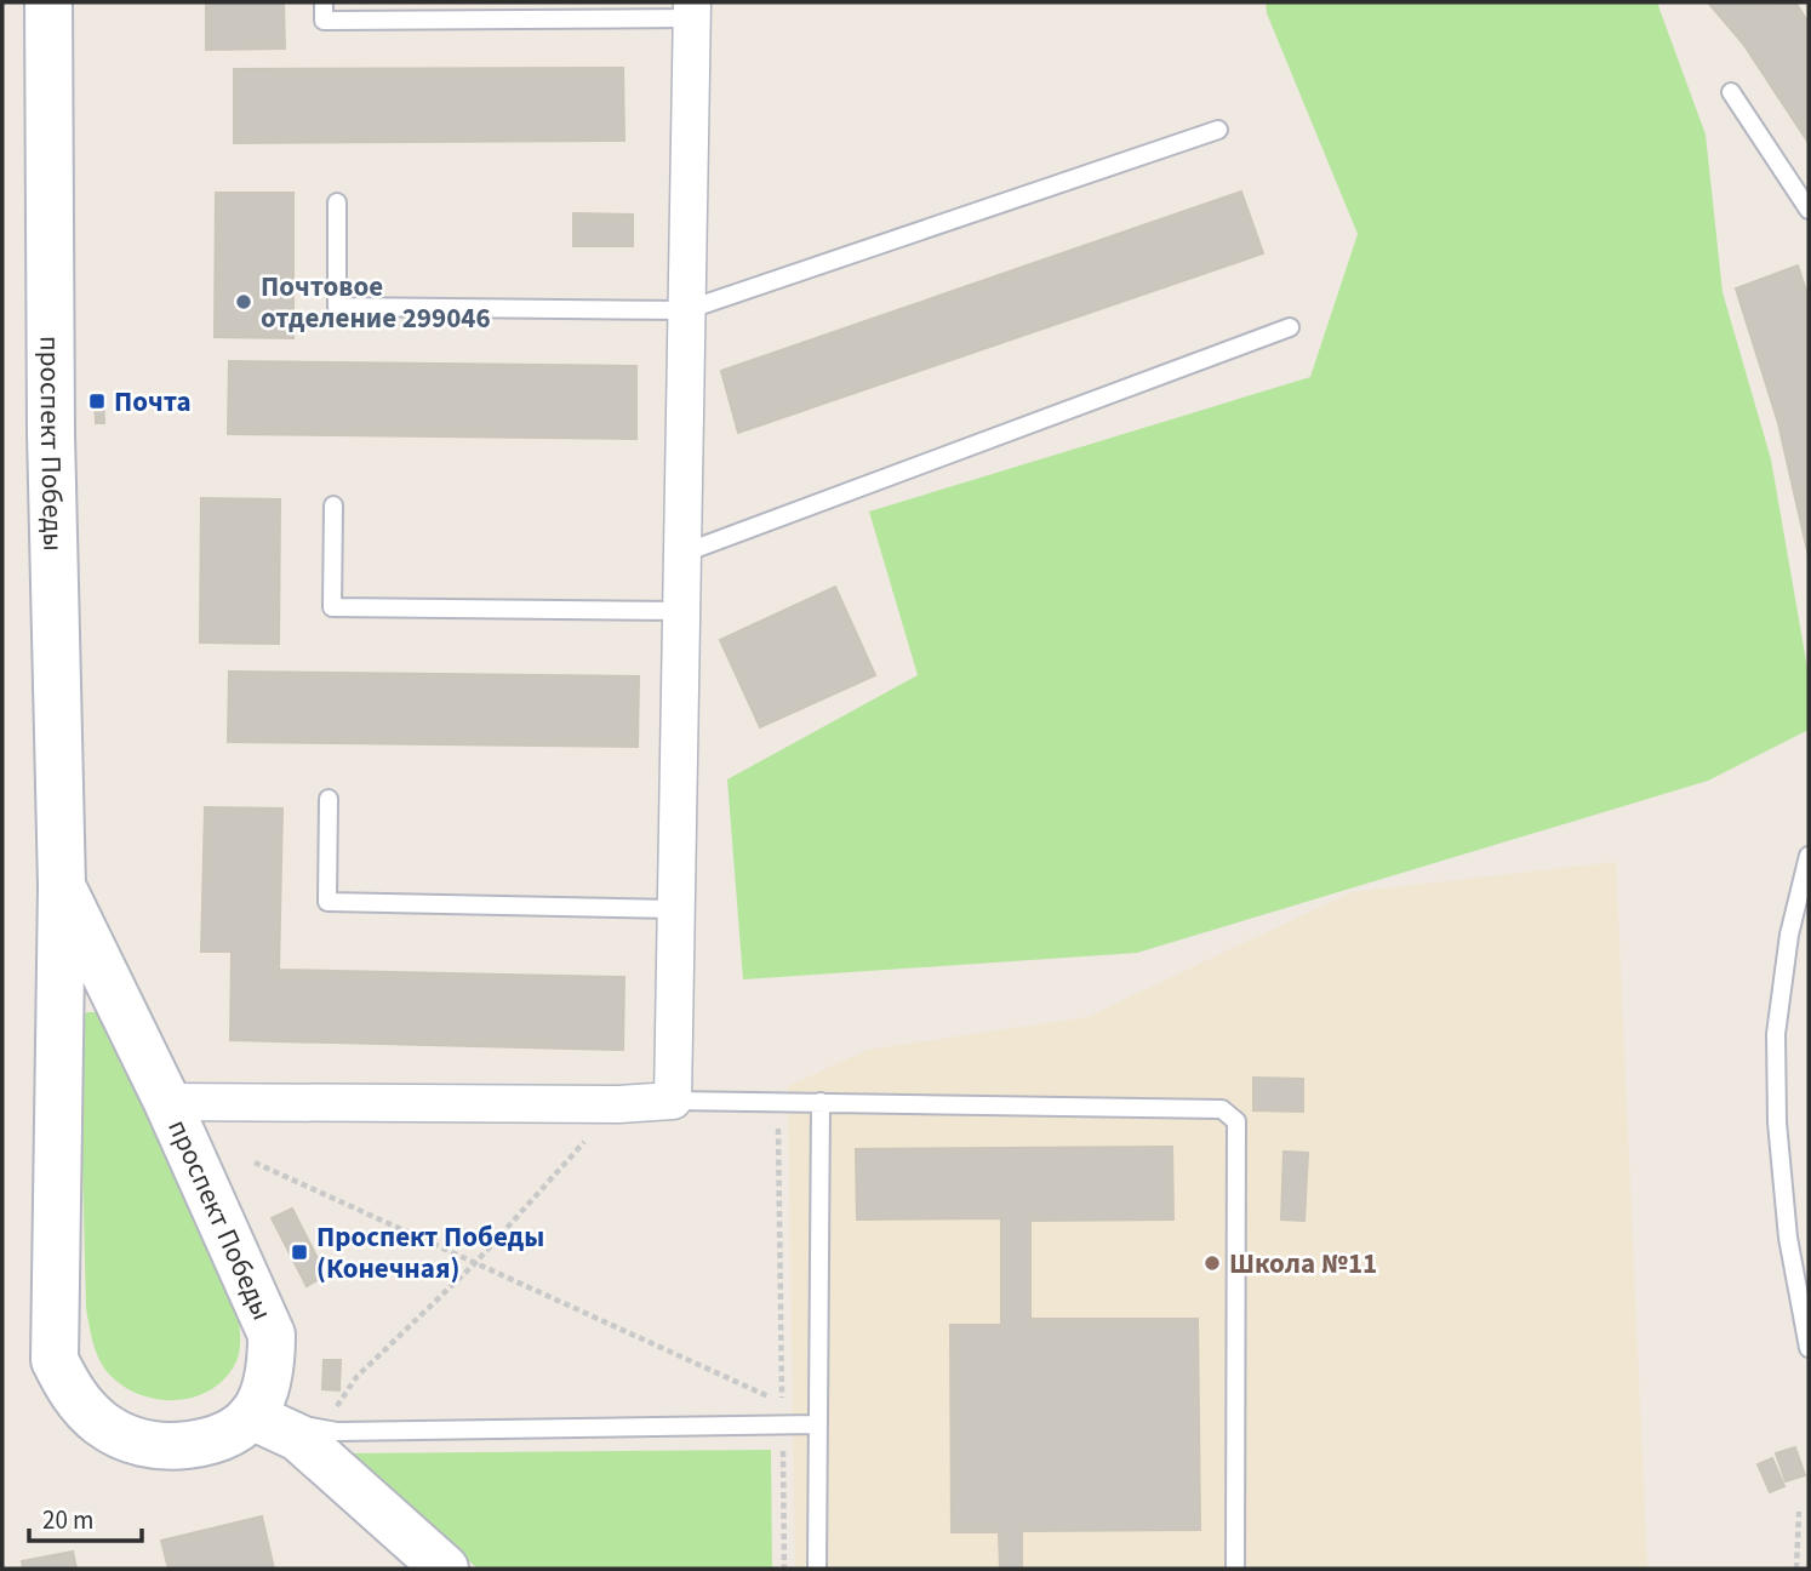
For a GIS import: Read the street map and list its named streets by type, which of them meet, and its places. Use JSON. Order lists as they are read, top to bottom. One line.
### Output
{"streets":{"street":["проспект Победы"]},"places":{"other":["Почтовое отделение 299046","Школа №11"],"transit":["Почта","Проспект Победы (Конечная)"]},"scale_bar":"20 m"}
